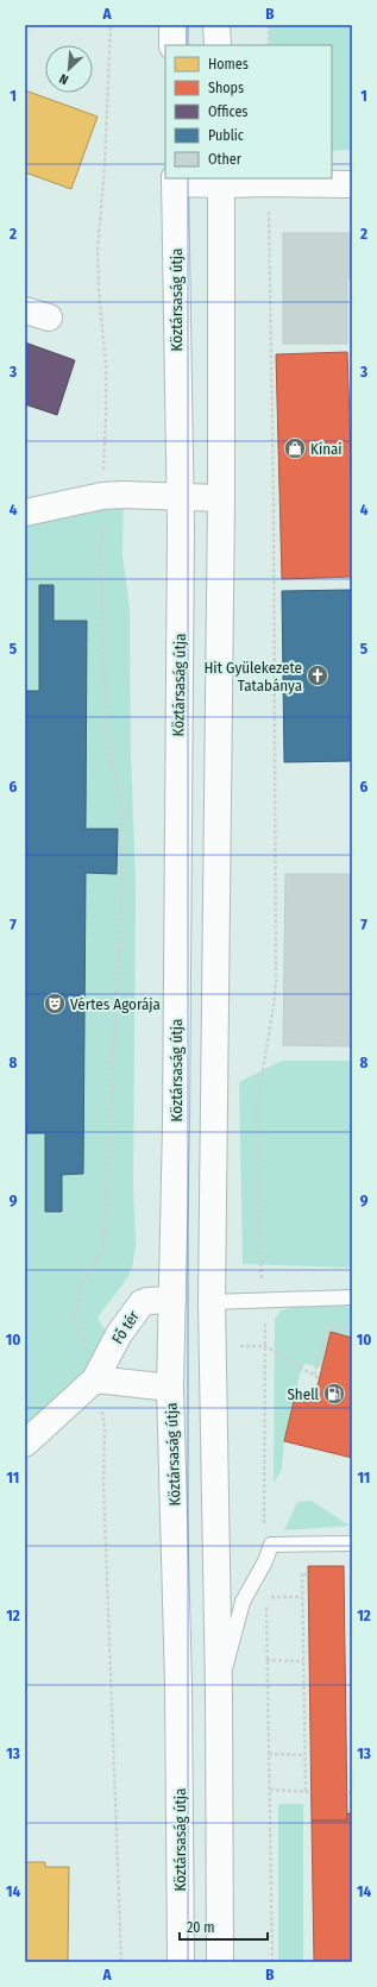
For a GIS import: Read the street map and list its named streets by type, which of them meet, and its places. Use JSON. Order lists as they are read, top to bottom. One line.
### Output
{"streets":{"street":["Köztársaság útja","Fő tér"]},"crossings":[["Köztársaság útja","Fő tér"]],"places":{"shop":["Kínai"],"church":["Hit Gyülekezete Tatabánya"],"theatre":["Vértes Agorája"],"fuel station":["Shell"]},"legend":["Homes","Shops","Offices","Public","Other"],"scale_bar":"20 m","north":"bottom left","grid":{"columns":["A","B"],"rows":["1","2","3","4","5","6","7","8","9","10","11","12","13","14"]}}
